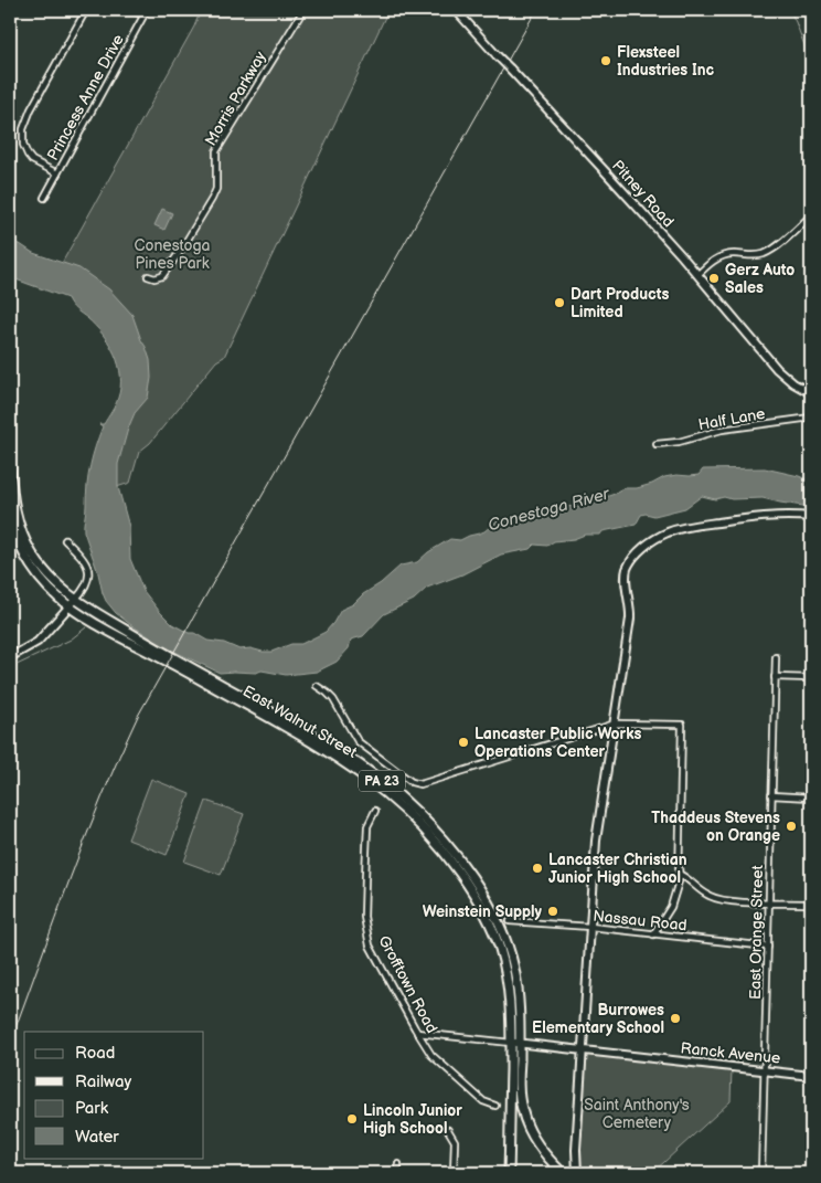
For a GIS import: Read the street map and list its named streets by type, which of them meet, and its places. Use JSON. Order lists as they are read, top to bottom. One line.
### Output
{"streets":{"main road":["East Walnut Street","PA 23"],"street":["Princess Anne Drive","Morris Parkway","Pitney Road","Half Lane","Nassau Road","East Orange Street","Grofftown Road","Ranck Avenue"]},"crossings":[["East Walnut Street","Ranck Avenue"],["Nassau Road","East Orange Street"],["East Orange Street","Ranck Avenue"],["Grofftown Road","Ranck Avenue"]],"water":["Conestoga River"],"parks":["Conestoga Pines Park","Saint Anthony's Cemetery"],"places":["Flexsteel Industries Inc","Gerz Auto Sales","Dart Products Limited","Lancaster Public Works Operations Center","Thaddeus Stevens on Orange","Lancaster Christian Junior High School","Weinstein Supply","Burrowes Elementary School","Lincoln Junior High School"],"legend":["Road","Railway","Park","Water"]}
